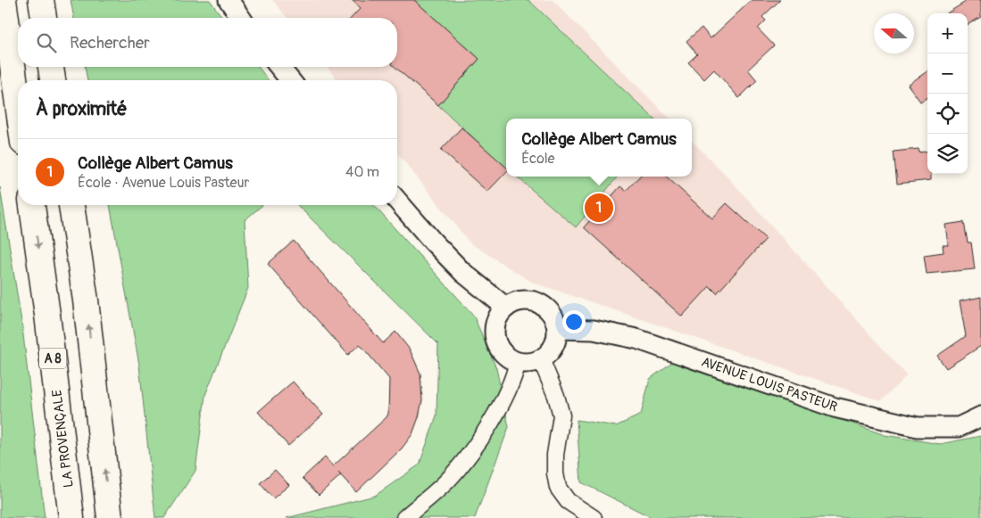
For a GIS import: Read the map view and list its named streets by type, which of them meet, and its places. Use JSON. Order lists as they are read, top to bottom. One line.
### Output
{"streets":{"highway":["A 8","LA PROVENÇALE"],"street":["AVENUE LOUIS PASTEUR"]},"north":"left","page":{"map_buttons":["+","−"],"search":"Rechercher","heading":"À proximité","popup":["Collège Albert Camus","École"],"list":[{"mark":"1","name":"Collège Albert Camus","note":"École · Avenue Louis Pasteur","value":"40 m"}],"pins":"1"}}
